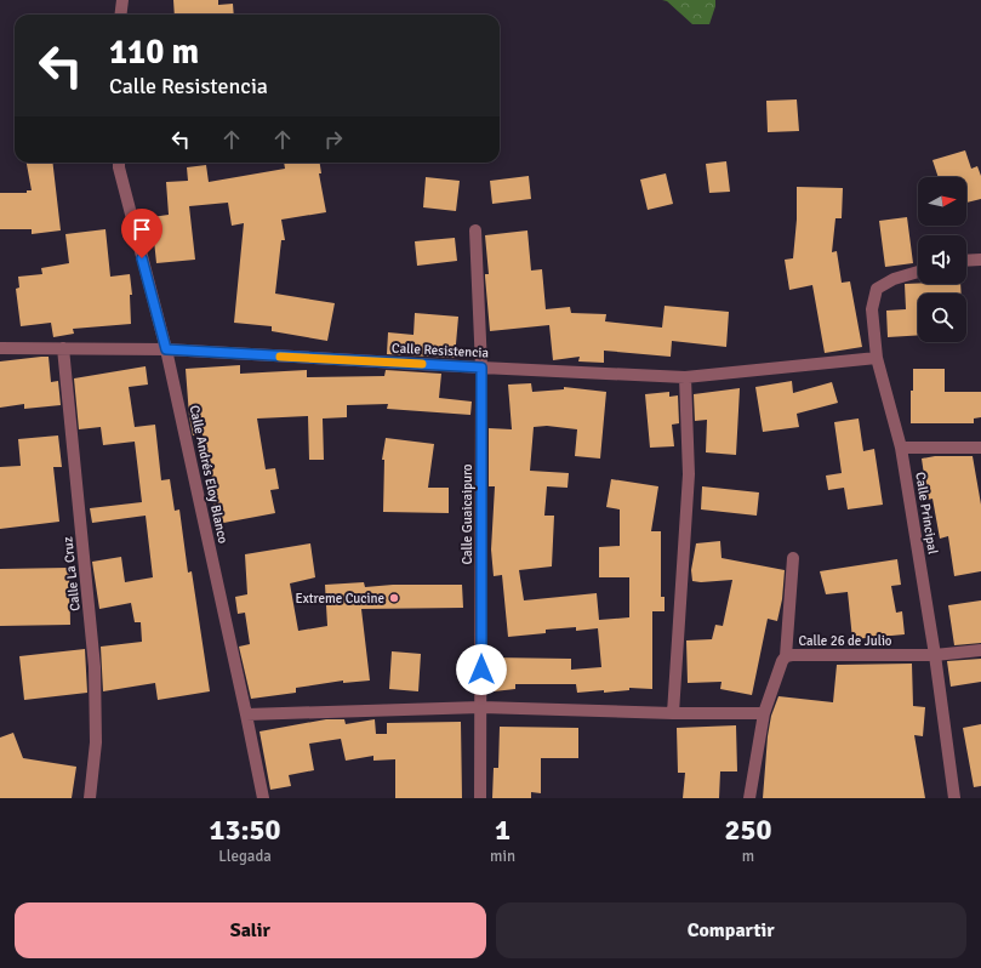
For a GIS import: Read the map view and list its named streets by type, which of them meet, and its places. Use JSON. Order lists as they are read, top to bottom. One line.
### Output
{"streets":{"street":["Calle Resistencia","Calle Andrés Eloy Blanco","Calle Principal","Calle Guaicaipuro","Calle La Cruz","Calle 26 de Julio"]},"crossings":[["Calle Resistencia","Calle Andrés Eloy Blanco"],["Calle Resistencia","Calle Principal"],["Calle Resistencia","Calle Guaicaipuro"],["Calle Resistencia","Calle La Cruz"],["Calle Principal","Calle 26 de Julio"]],"places":["Extreme Cucine"],"north":"right","page":{"turn":["110 m","Calle Resistencia"],"eta":["13:50","Llegada","1","min","250","m"],"buttons":["Salir","Compartir"]}}
